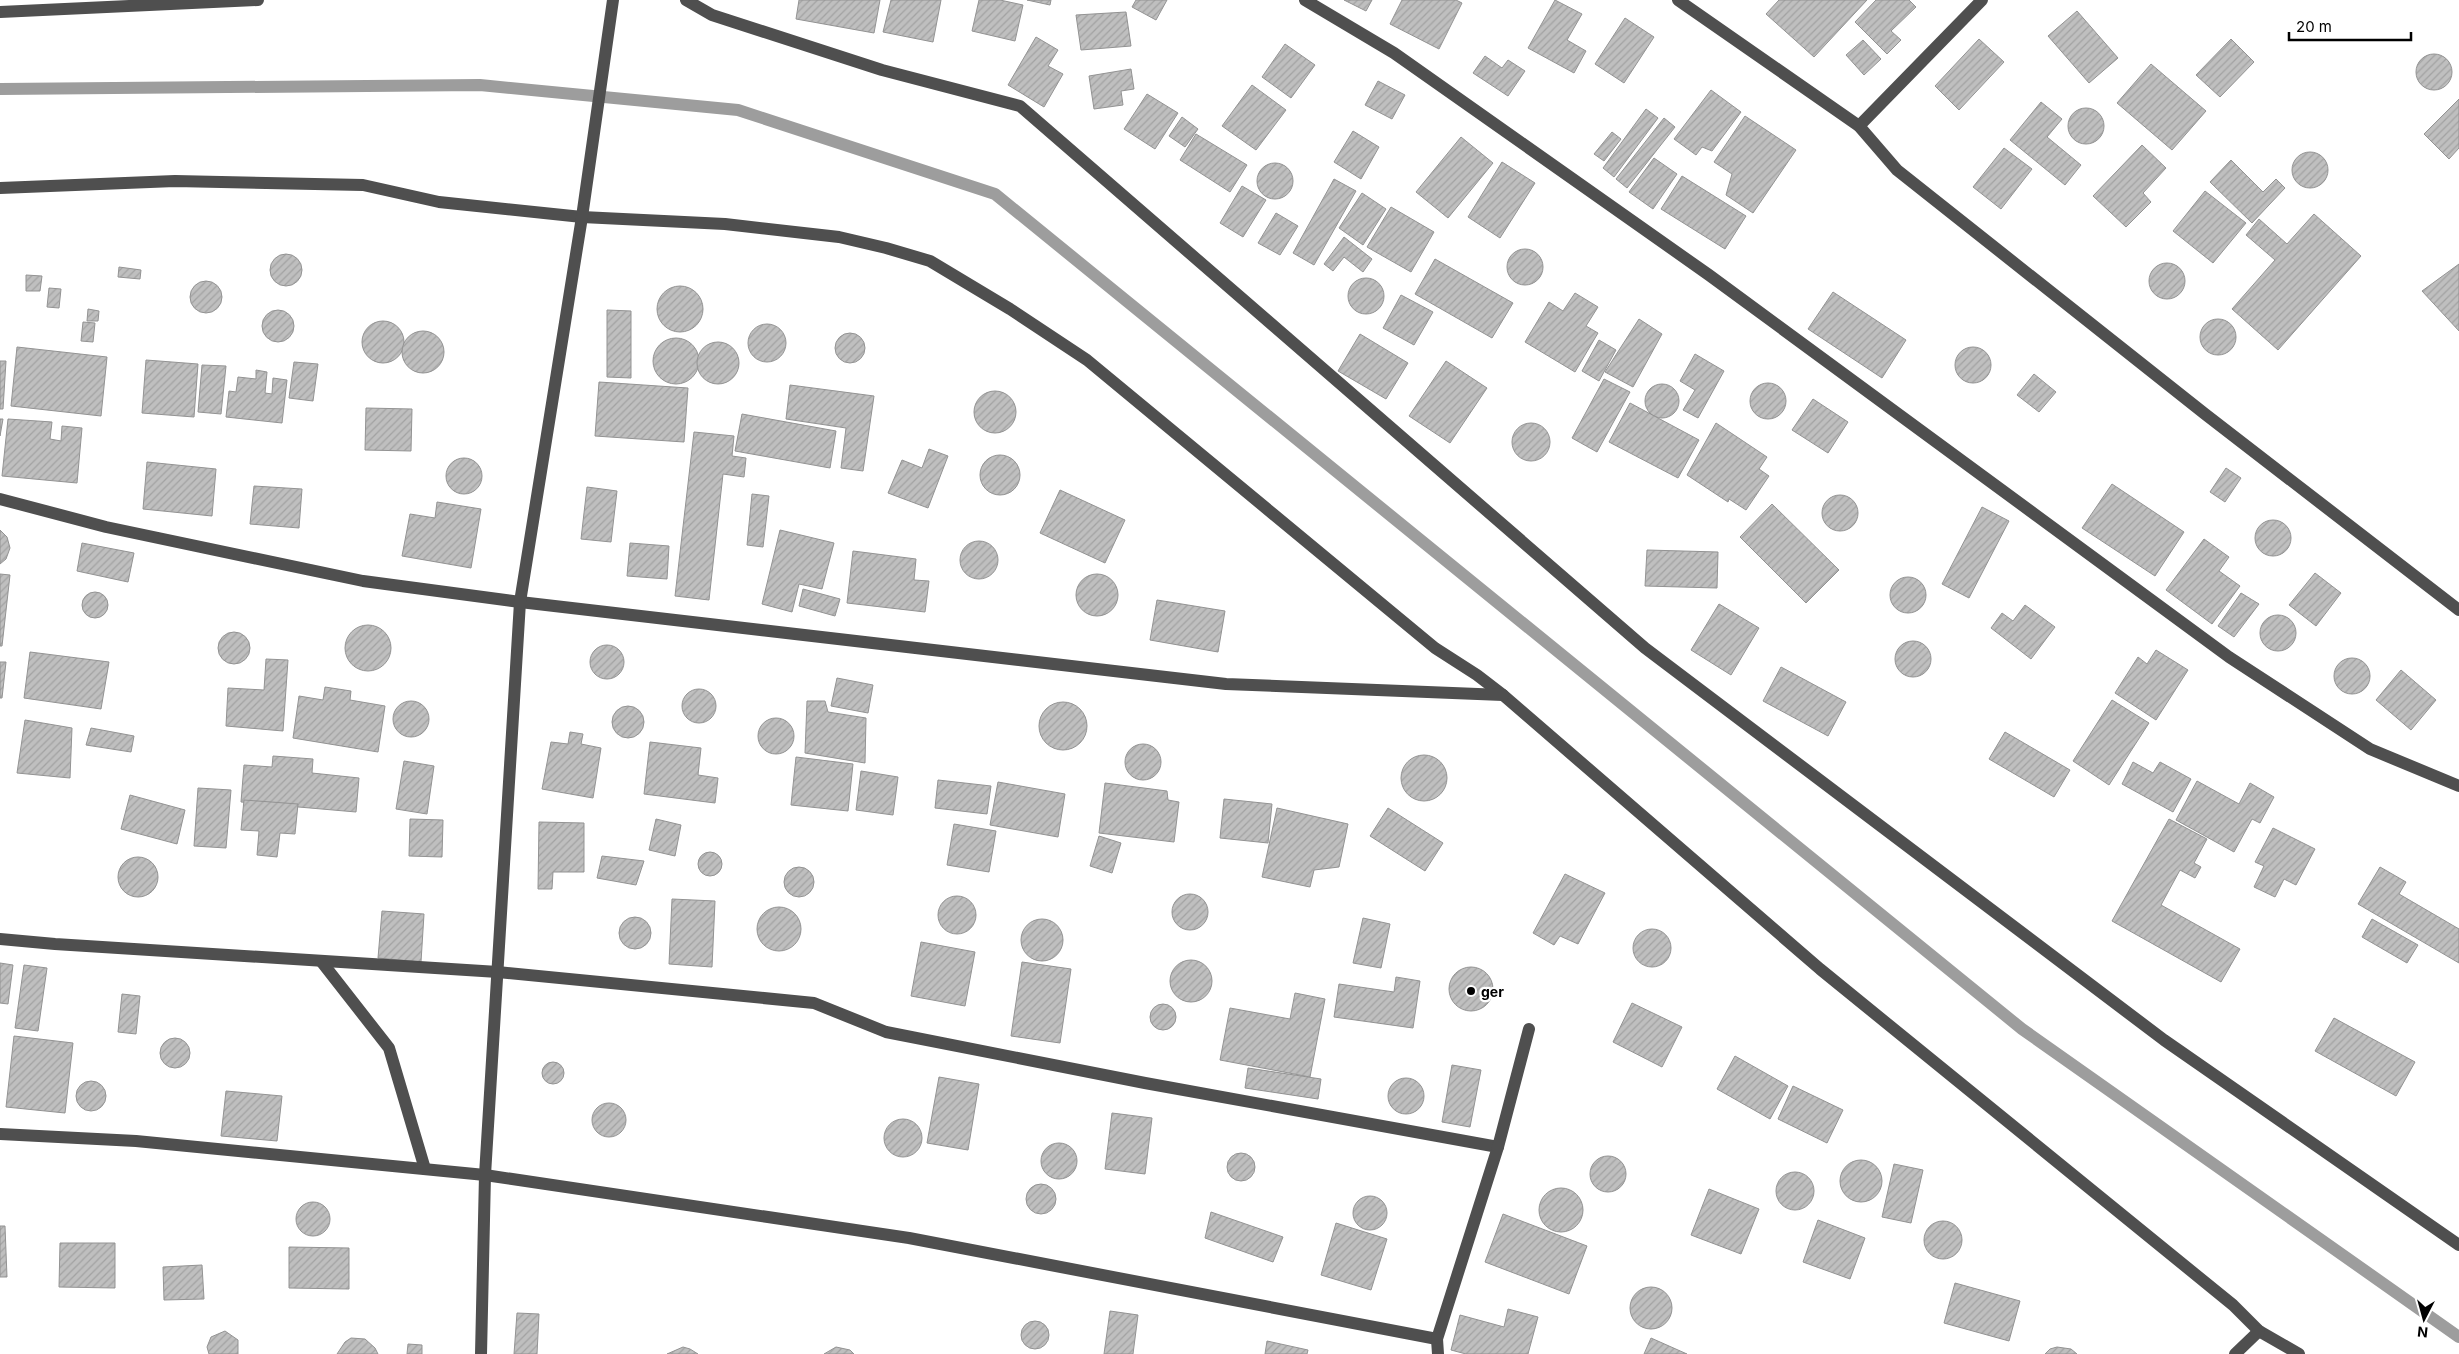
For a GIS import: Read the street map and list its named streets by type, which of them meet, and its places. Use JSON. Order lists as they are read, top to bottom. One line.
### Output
{"places":["ger"],"scale_bar":"20 m","north":"bottom"}
